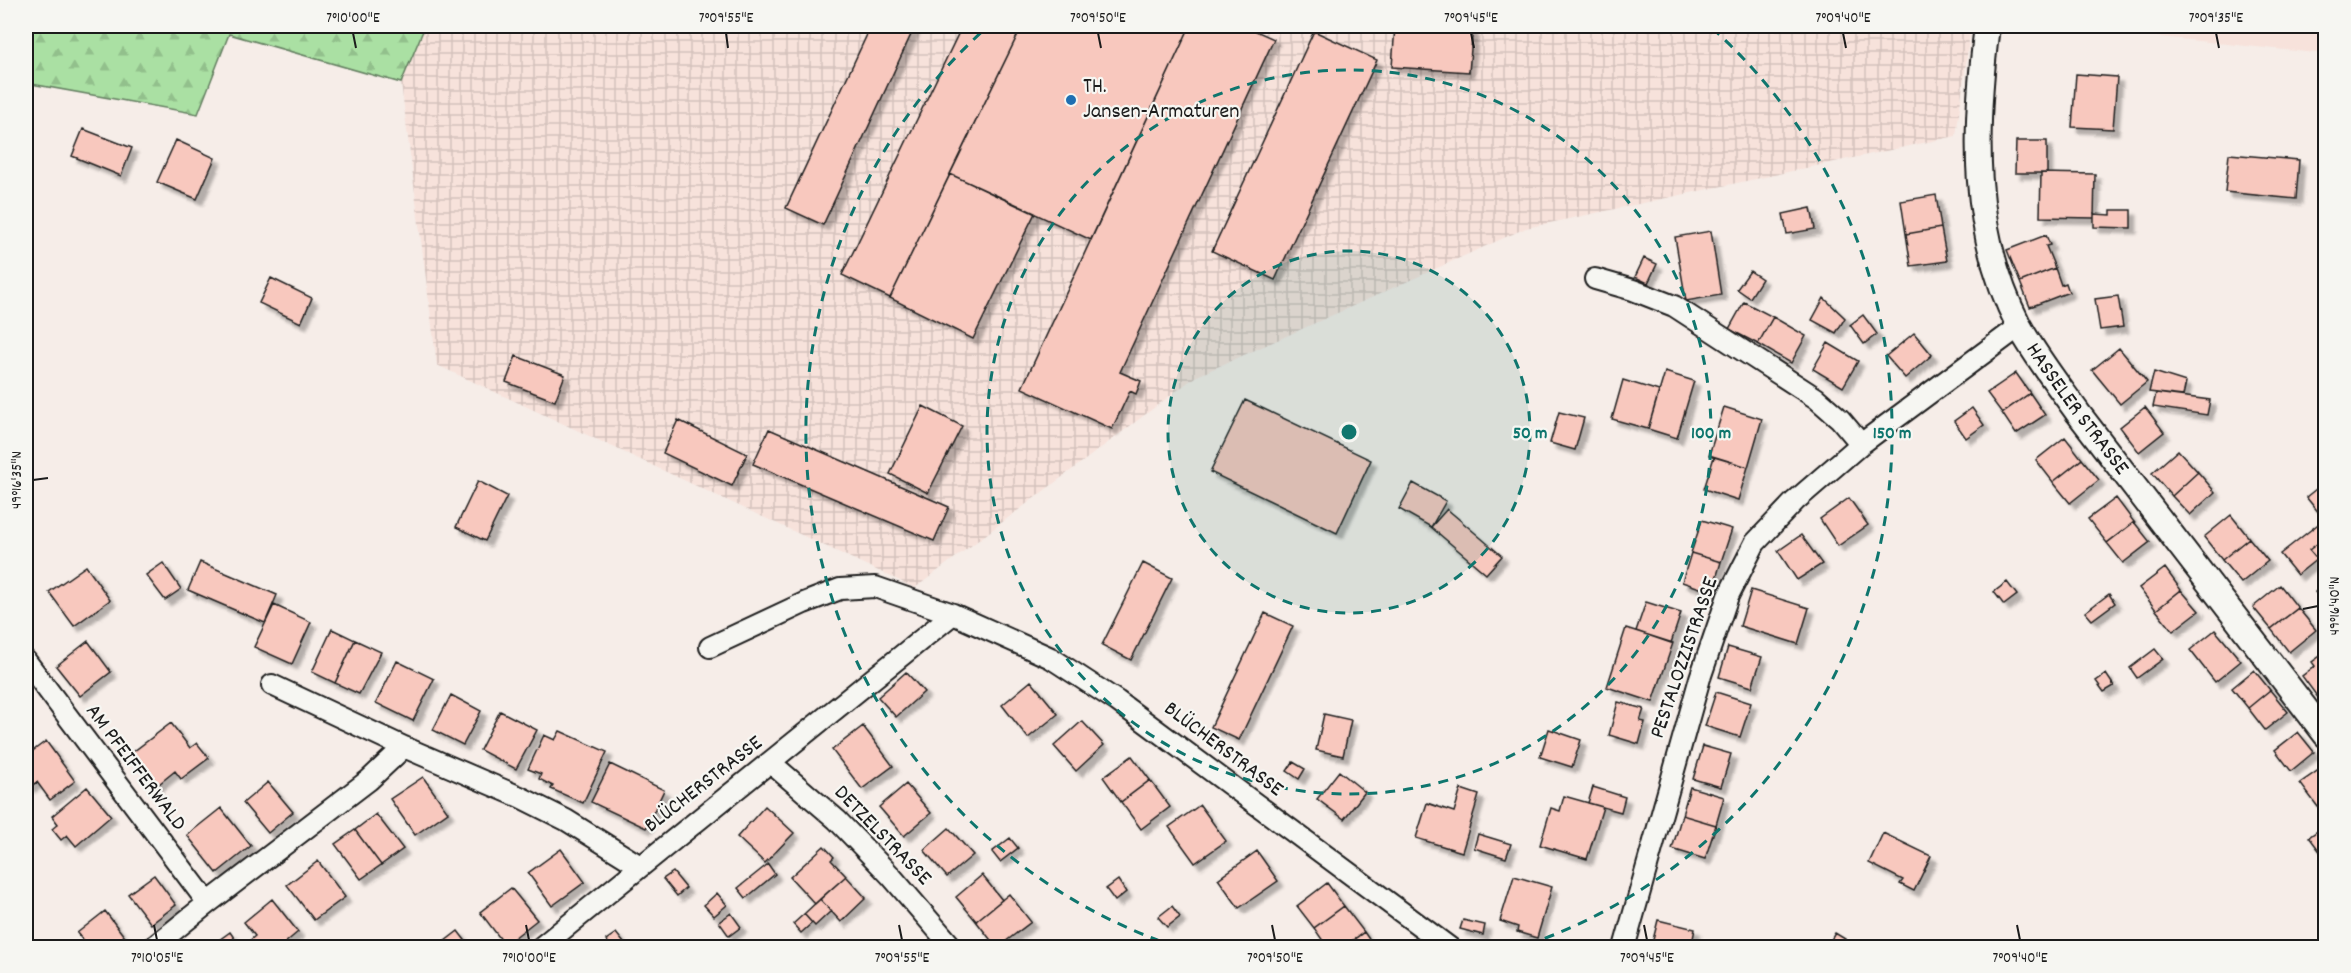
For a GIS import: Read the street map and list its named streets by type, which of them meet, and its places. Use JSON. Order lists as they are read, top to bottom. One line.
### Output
{"streets":{"street":["HASSELER STRASSE","PESTALOZZISTRASSE","BLÜCHERSTRASSE","AM PFEIFFERWALD","DETZELSTRASSE"]},"crossings":[["HASSELER STRASSE","PESTALOZZISTRASSE"],["BLÜCHERSTRASSE","DETZELSTRASSE"]],"places":["TH. Jansen-Armaturen"],"coordinates":["7°10'00\"E","7°09'55\"E","7°09'50\"E","7°09'45\"E","7°09'40\"E","7°09'35\"E","49°16'35\"N","49°16'40\"N","7°10'05\"E"],"rings":["50 m","100 m","150 m"]}
